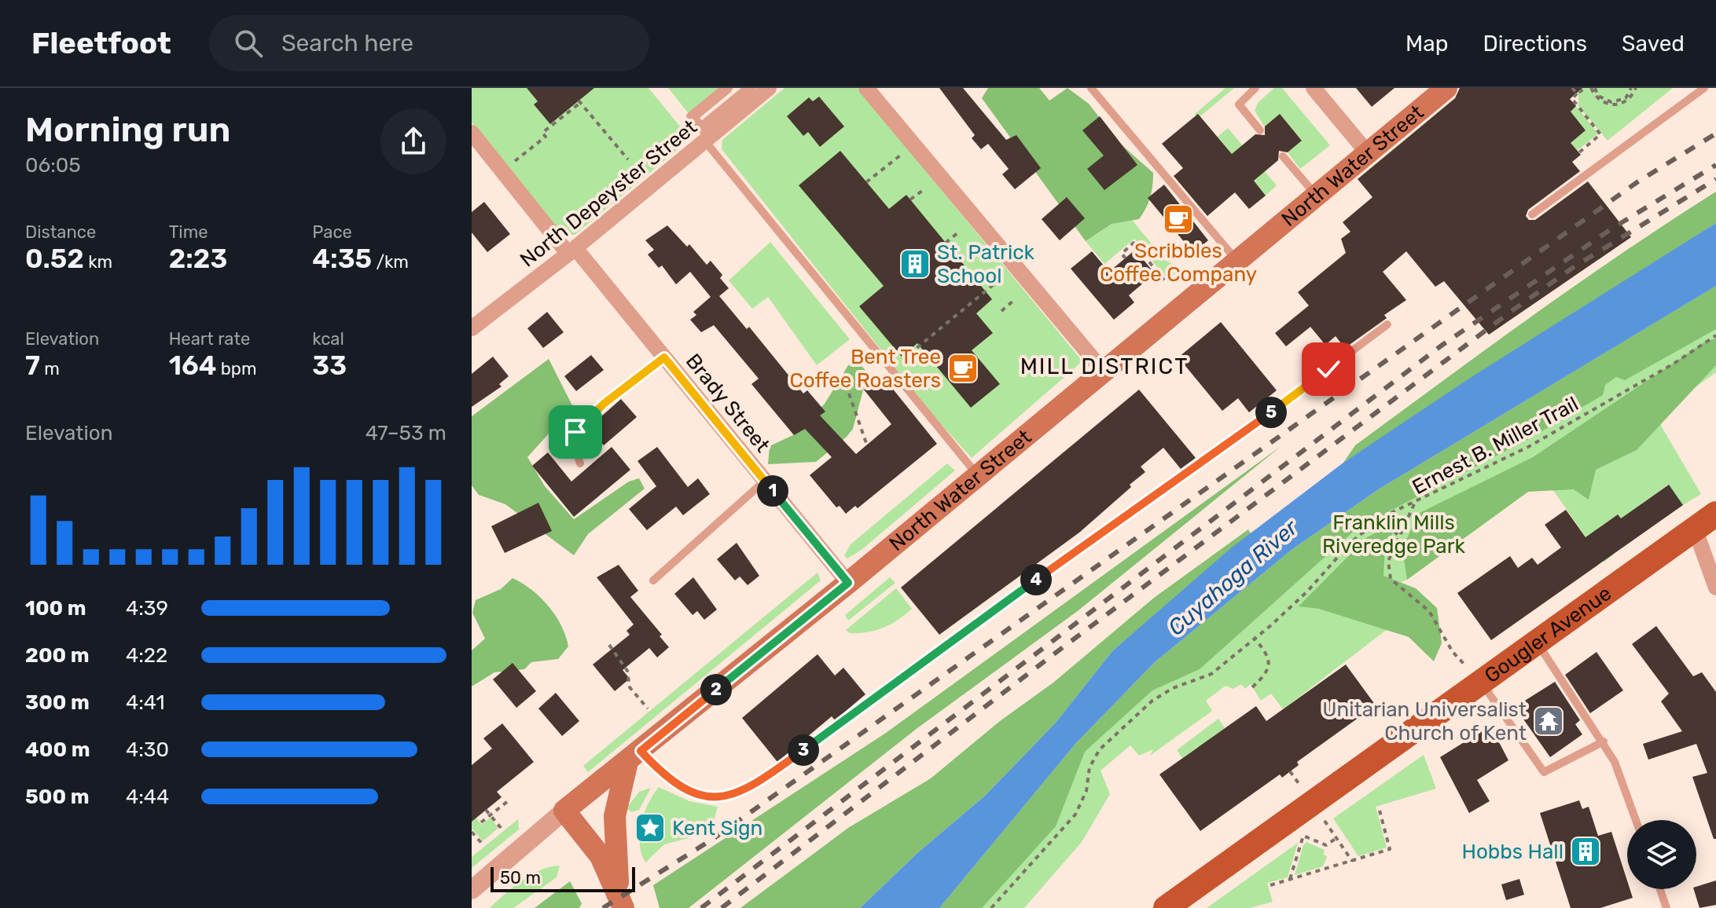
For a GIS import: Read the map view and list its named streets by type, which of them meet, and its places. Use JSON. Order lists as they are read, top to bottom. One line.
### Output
{"streets":{"main road":["North Water Street","Gougler Avenue"],"street":["North Depeyster Street","Brady Street"],"path":["Ernest B. Miller Trail"]},"crossings":[["North Water Street","Brady Street"],["North Depeyster Street","Brady Street"]],"districts":["MILL DISTRICT"],"water":["Cuyahoga River"],"parks":["Franklin Mills Riveredge Park"],"places":{"cafe":["Scribbles Coffee Company","Bent Tree Coffee Roasters"],"building":["St. Patrick School","Hobbs Hall"],"temple":["Unitarian Universalist Church of Kent"],"place":["Kent Sign"]},"scale_bar":"50 m","page":{"header":"Fleetfoot","search":"Search here","nav":["Map","Directions","Saved"],"heading":["Morning run","06:05"],"stats":[["Distance","0.52 km"],["Time","2:23"],["Pace","4:35 /km"],["Elevation","7 m"],["Heart rate","164 bpm"],["kcal","33"]],"pins":["5","1","4","2","3"],"chart":["Elevation","47–53 m"],"list":[{"name":"100 m","note":"4:39"},{"name":"200 m","note":"4:22"},{"name":"300 m","note":"4:41"},{"name":"400 m","note":"4:30"},{"name":"500 m","note":"4:44"}],"scale":"50 m"}}
